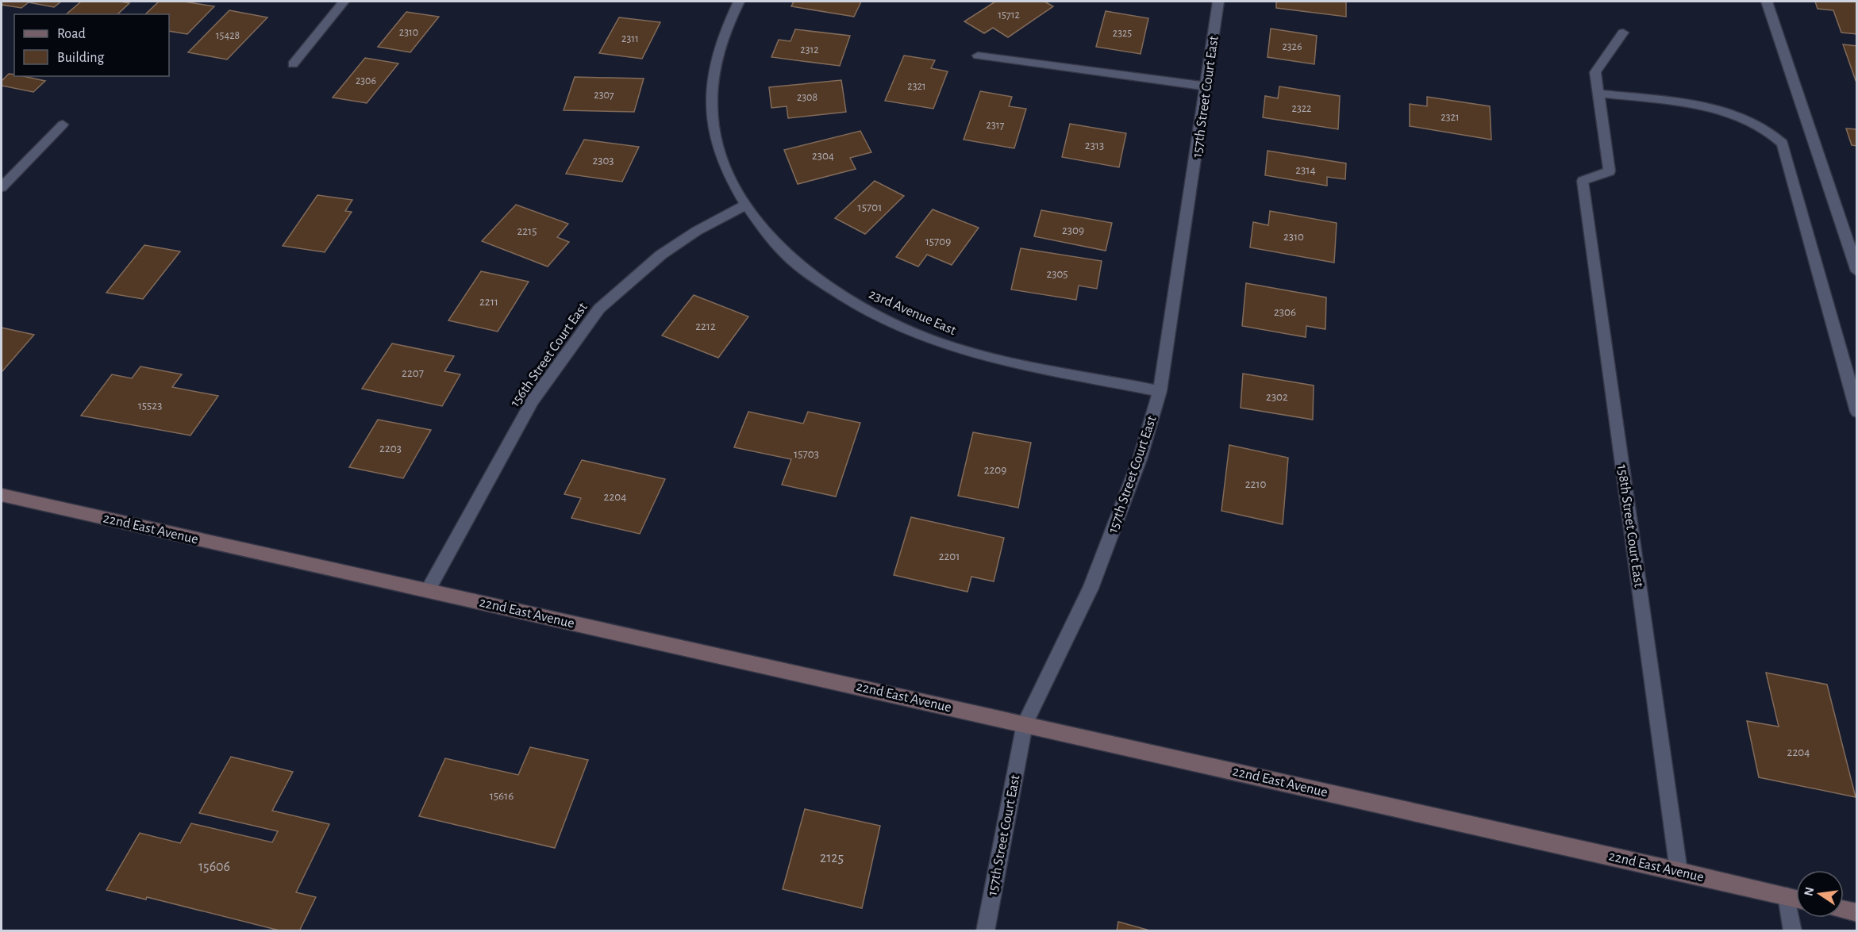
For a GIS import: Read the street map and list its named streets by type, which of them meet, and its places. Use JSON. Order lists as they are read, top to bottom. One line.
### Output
{"streets":{"street":["157th Street Court East","23rd Avenue East","156th Street Court East","158th Street Court East","22nd East Avenue"]},"crossings":[["157th Street Court East","23rd Avenue East"],["157th Street Court East","22nd East Avenue"],["23rd Avenue East","156th Street Court East"],["156th Street Court East","22nd East Avenue"],["158th Street Court East","22nd East Avenue"]],"house_numbers":["15712","2310","2325","15428","2311","2326","2312","2306","2321","2307","2308","2322","2321","2317","2313","2304","2303","2314","15701","2309","2215","2310","15709","2305","2211","2306","2212","2207","2302","15523","2203","15703","2209","2210","2204","2201","2204","15616","2125","15606"],"legend":["Road","Building"],"north":"left"}
